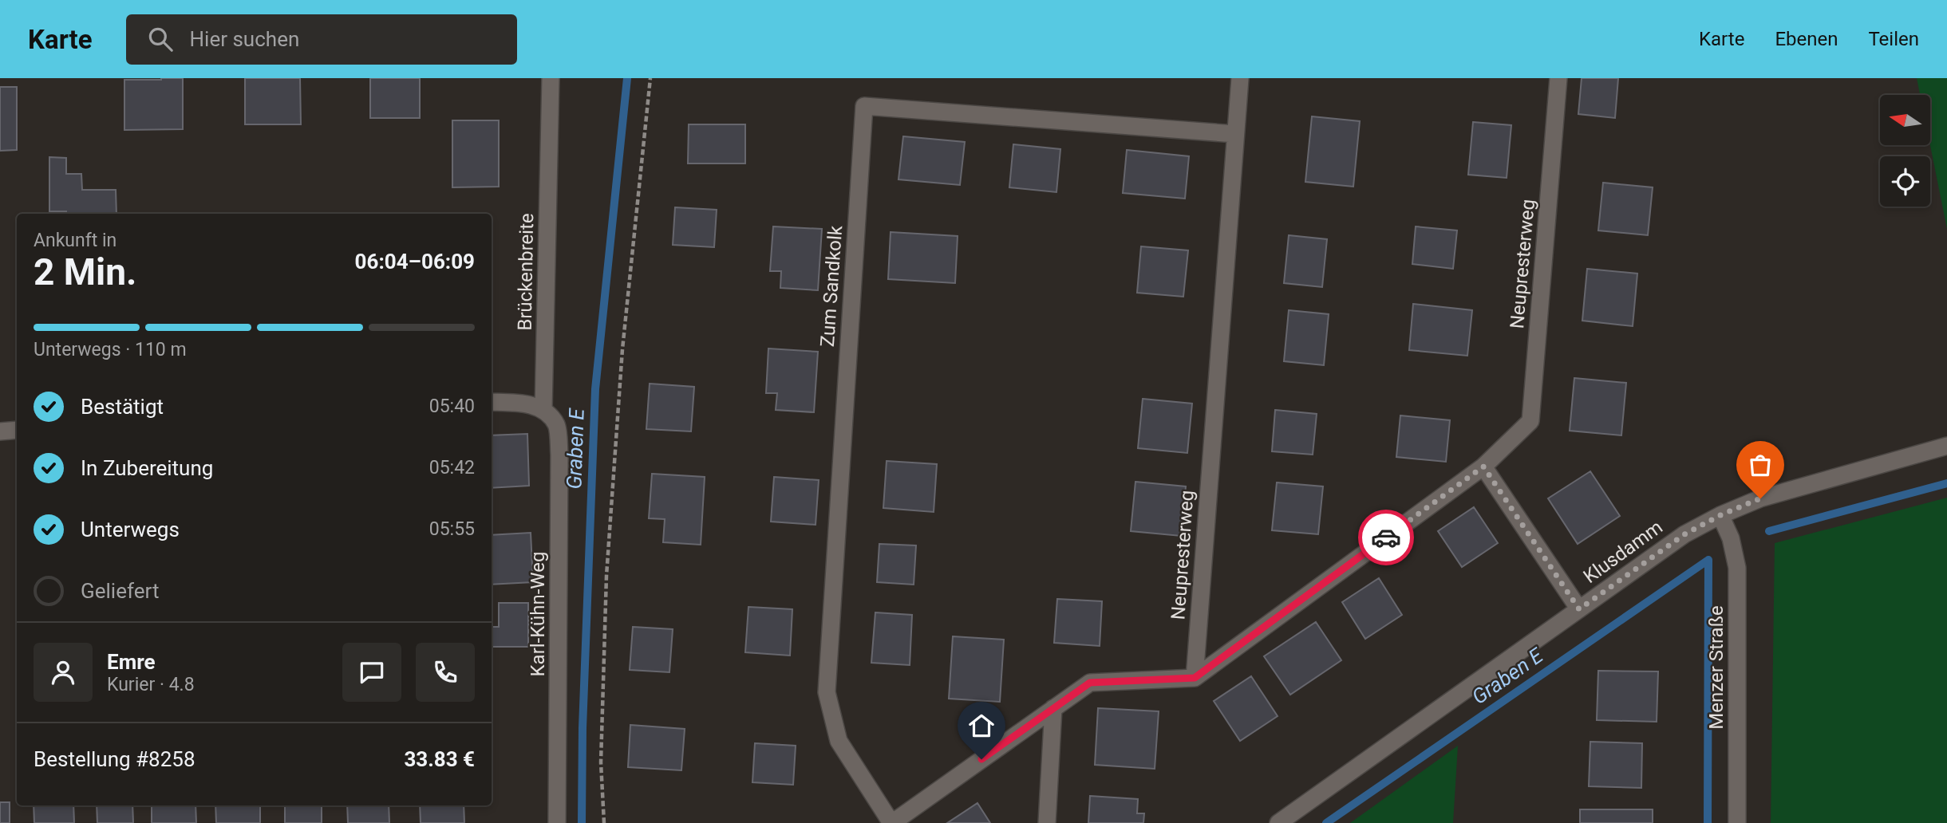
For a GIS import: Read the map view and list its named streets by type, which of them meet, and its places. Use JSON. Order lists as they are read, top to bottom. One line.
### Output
{"streets":{"street":["Neupresterweg","Brückenbreite","Zum Sandkolk","Klusdamm","Karl-Kühn-Weg","Menzer Straße"]},"crossings":[["Neupresterweg","Zum Sandkolk"],["Brückenbreite","Karl-Kühn-Weg"],["Klusdamm","Menzer Straße"]],"water":["Graben E"],"north":"left","page":{"header":"Karte","search":"Hier suchen","nav":["Karte","Ebenen","Teilen"],"heading":["2 Min.","Ankunft in","06:04–06:09"],"panel":["Emre","Kurier · 4.8","Bestellung #8258","33.83 €"],"bar":"Unterwegs · 110 m","list":[["Bestätigt","05:40"],["In Zubereitung","05:42"],["Unterwegs","05:55"],"Geliefert"]}}
